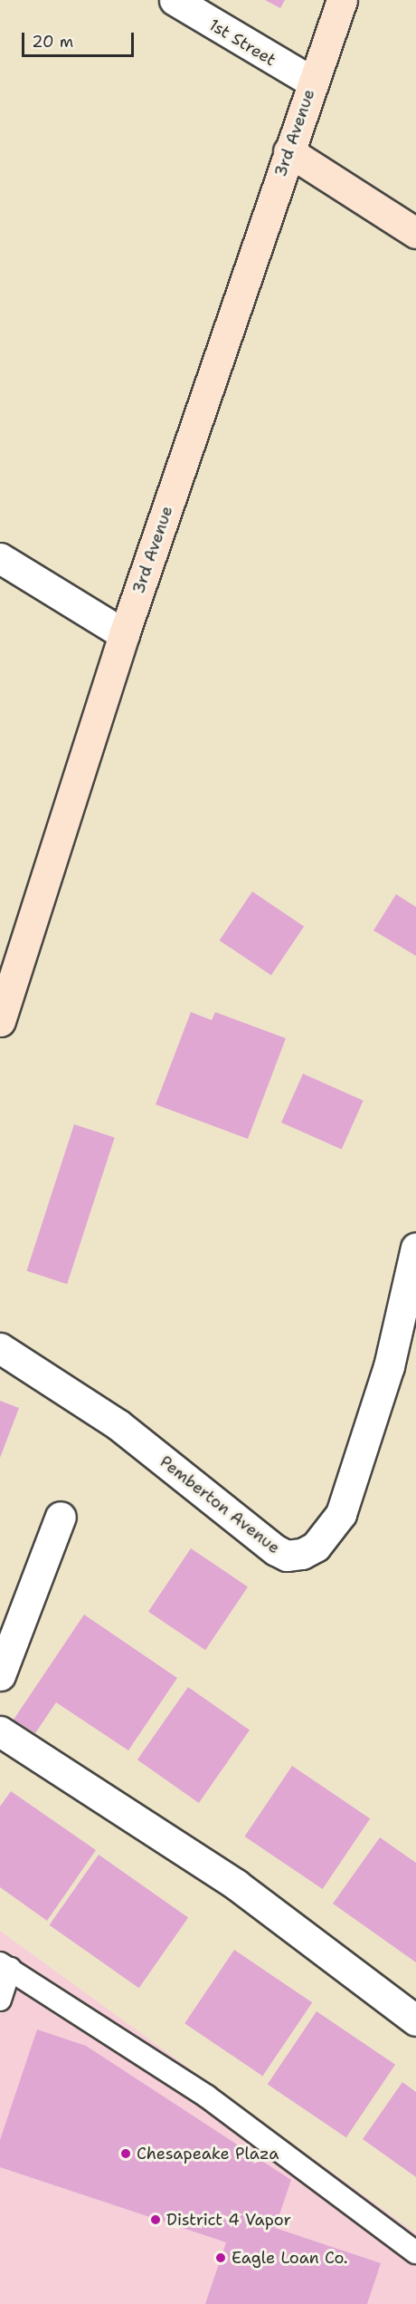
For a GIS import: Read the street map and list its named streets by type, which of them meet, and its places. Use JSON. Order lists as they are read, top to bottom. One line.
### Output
{"streets":{"street":["1st Street","3rd Avenue","Pemberton Avenue"]},"crossings":[["1st Street","3rd Avenue"]],"places":["Chesapeake Plaza","District 4 Vapor","Eagle Loan Co."],"scale_bar":"20 m"}
